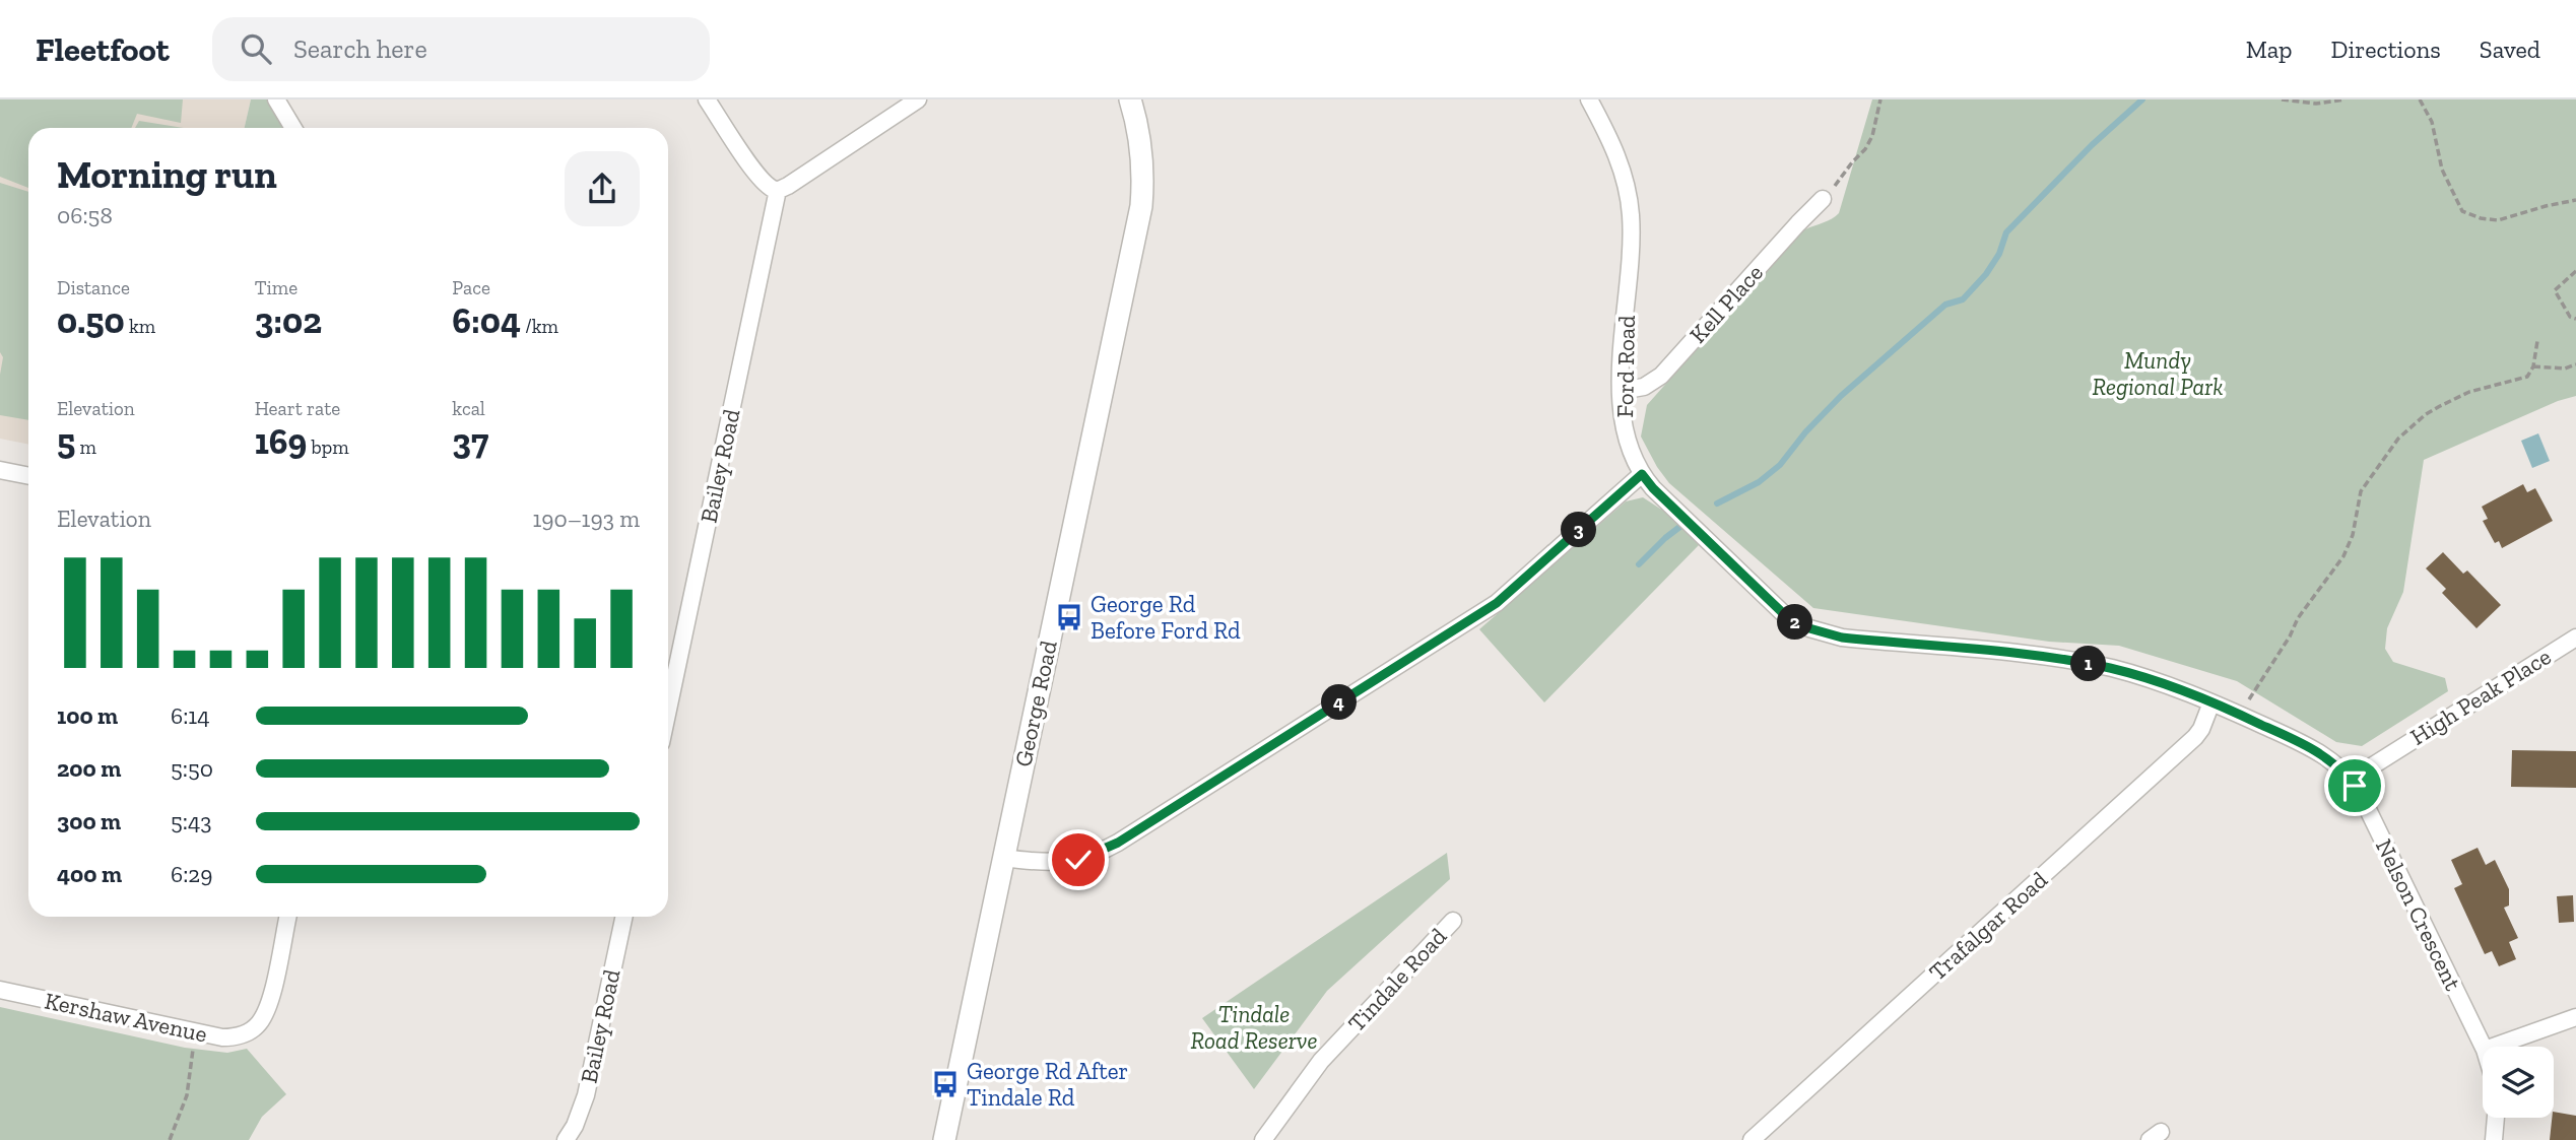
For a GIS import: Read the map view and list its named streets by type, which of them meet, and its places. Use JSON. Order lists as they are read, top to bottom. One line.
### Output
{"streets":{"street":["Kell Place","Ford Road","Bailey Road","High Peak Place","George Road","Nelson Crescent","Trafalgar Road","Tindale Road","Kershaw Avenue"]},"crossings":[["Kell Place","Ford Road"],["Ford Road","Nelson Crescent"],["High Peak Place","Nelson Crescent"],["Nelson Crescent","Trafalgar Road"]],"parks":["Mundy Regional Park","Tindale Road Reserve"],"places":{"bus stop":["George Rd Before Ford Rd","George Rd After Tindale Rd"]},"page":{"header":"Fleetfoot","search":"Search here","nav":["Map","Directions","Saved"],"heading":["Morning run","06:58"],"stats":[["Distance","0.50 km"],["Time","3:02"],["Pace","6:04 /km"],["Elevation","5 m"],["Heart rate","169 bpm"],["kcal","37"]],"chart":["Elevation","190–193 m"],"pins":["3","2","1","4"],"list":[{"name":"100 m","note":"6:14"},{"name":"200 m","note":"5:50"},{"name":"300 m","note":"5:43"},{"name":"400 m","note":"6:29"}]}}
